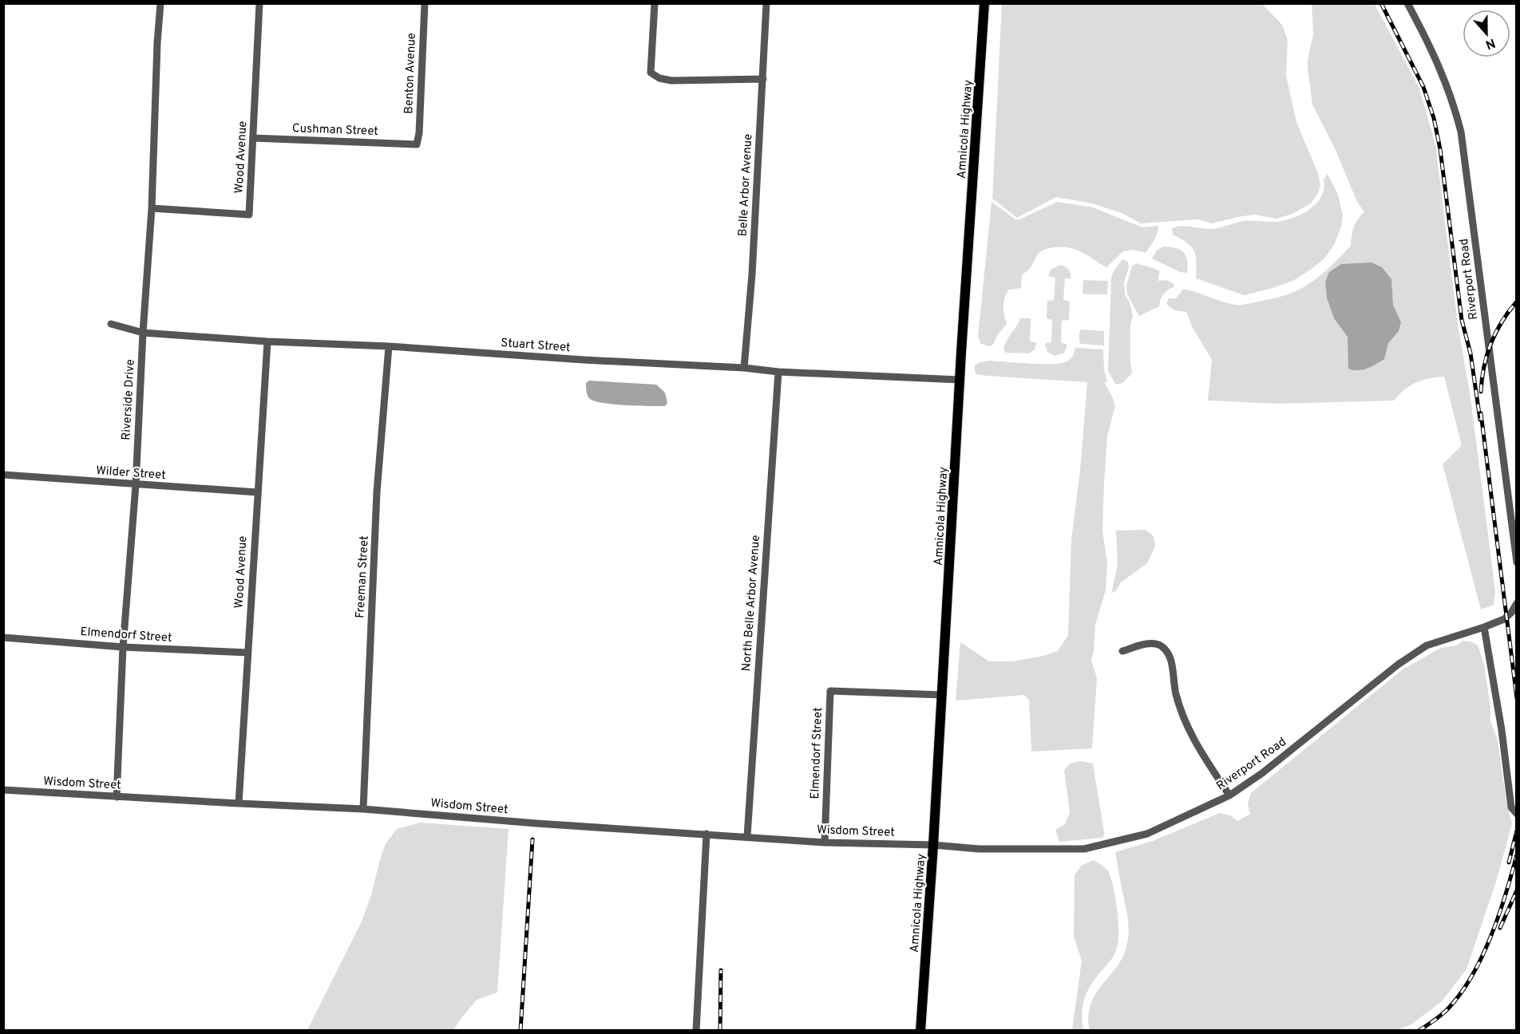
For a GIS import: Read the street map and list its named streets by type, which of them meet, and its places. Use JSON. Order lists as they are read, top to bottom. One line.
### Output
{"streets":{"main road":["Amnicola Highway"],"street":["Benton Avenue","Cushman Street","Wood Avenue","Belle Arbor Avenue","Riverport Road","Stuart Street","Riverside Drive","Wilder Street","Freeman Street","North Belle Arbor Avenue","Elmendorf Street","Wisdom Street"]},"crossings":[["Benton Avenue","Cushman Street"],["Cushman Street","Wood Avenue"],["Amnicola Highway","Riverport Road"],["Amnicola Highway","Stuart Street"],["Amnicola Highway","Elmendorf Street"],["Amnicola Highway","Wisdom Street"],["Wood Avenue","Stuart Street"],["Wood Avenue","Riverside Drive"],["Wood Avenue","Wilder Street"],["Wood Avenue","Elmendorf Street"],["Wood Avenue","Wisdom Street"],["Belle Arbor Avenue","Stuart Street"],["Riverport Road","Wisdom Street"],["Stuart Street","Riverside Drive"],["Stuart Street","Freeman Street"],["Stuart Street","North Belle Arbor Avenue"],["Riverside Drive","Wilder Street"],["Riverside Drive","Elmendorf Street"],["Riverside Drive","Wisdom Street"],["Freeman Street","Wisdom Street"],["North Belle Arbor Avenue","Wisdom Street"],["Elmendorf Street","Wisdom Street"]],"north":"bottom"}
